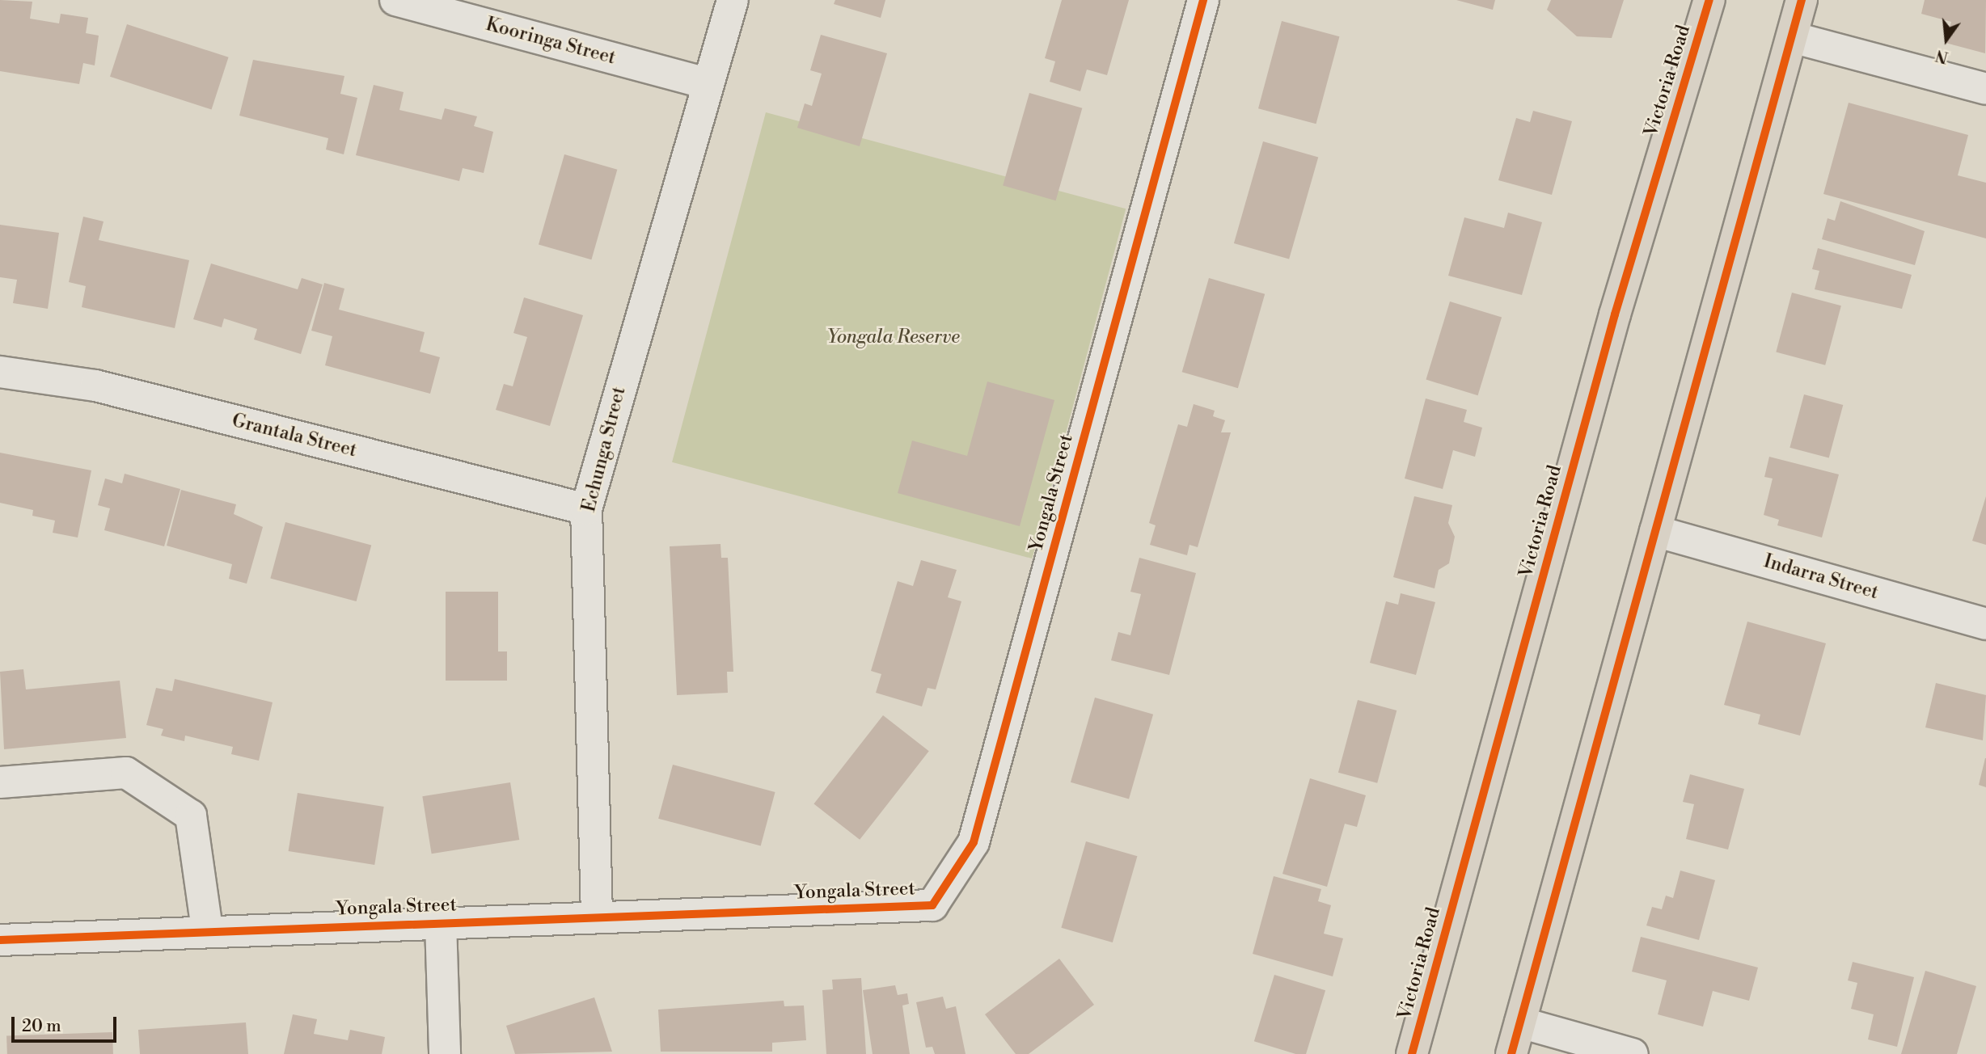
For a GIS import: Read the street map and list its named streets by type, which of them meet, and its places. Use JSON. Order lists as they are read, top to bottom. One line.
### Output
{"streets":{"highway":["Victoria Road"],"street":["Kooringa Street","Grantala Street","Echunga Street","Yongala Street","Indarra Street"]},"crossings":[["Kooringa Street","Echunga Street"],["Grantala Street","Echunga Street"],["Echunga Street","Yongala Street"]],"parks":["Yongala Reserve"],"scale_bar":"20 m","north":"bottom"}
